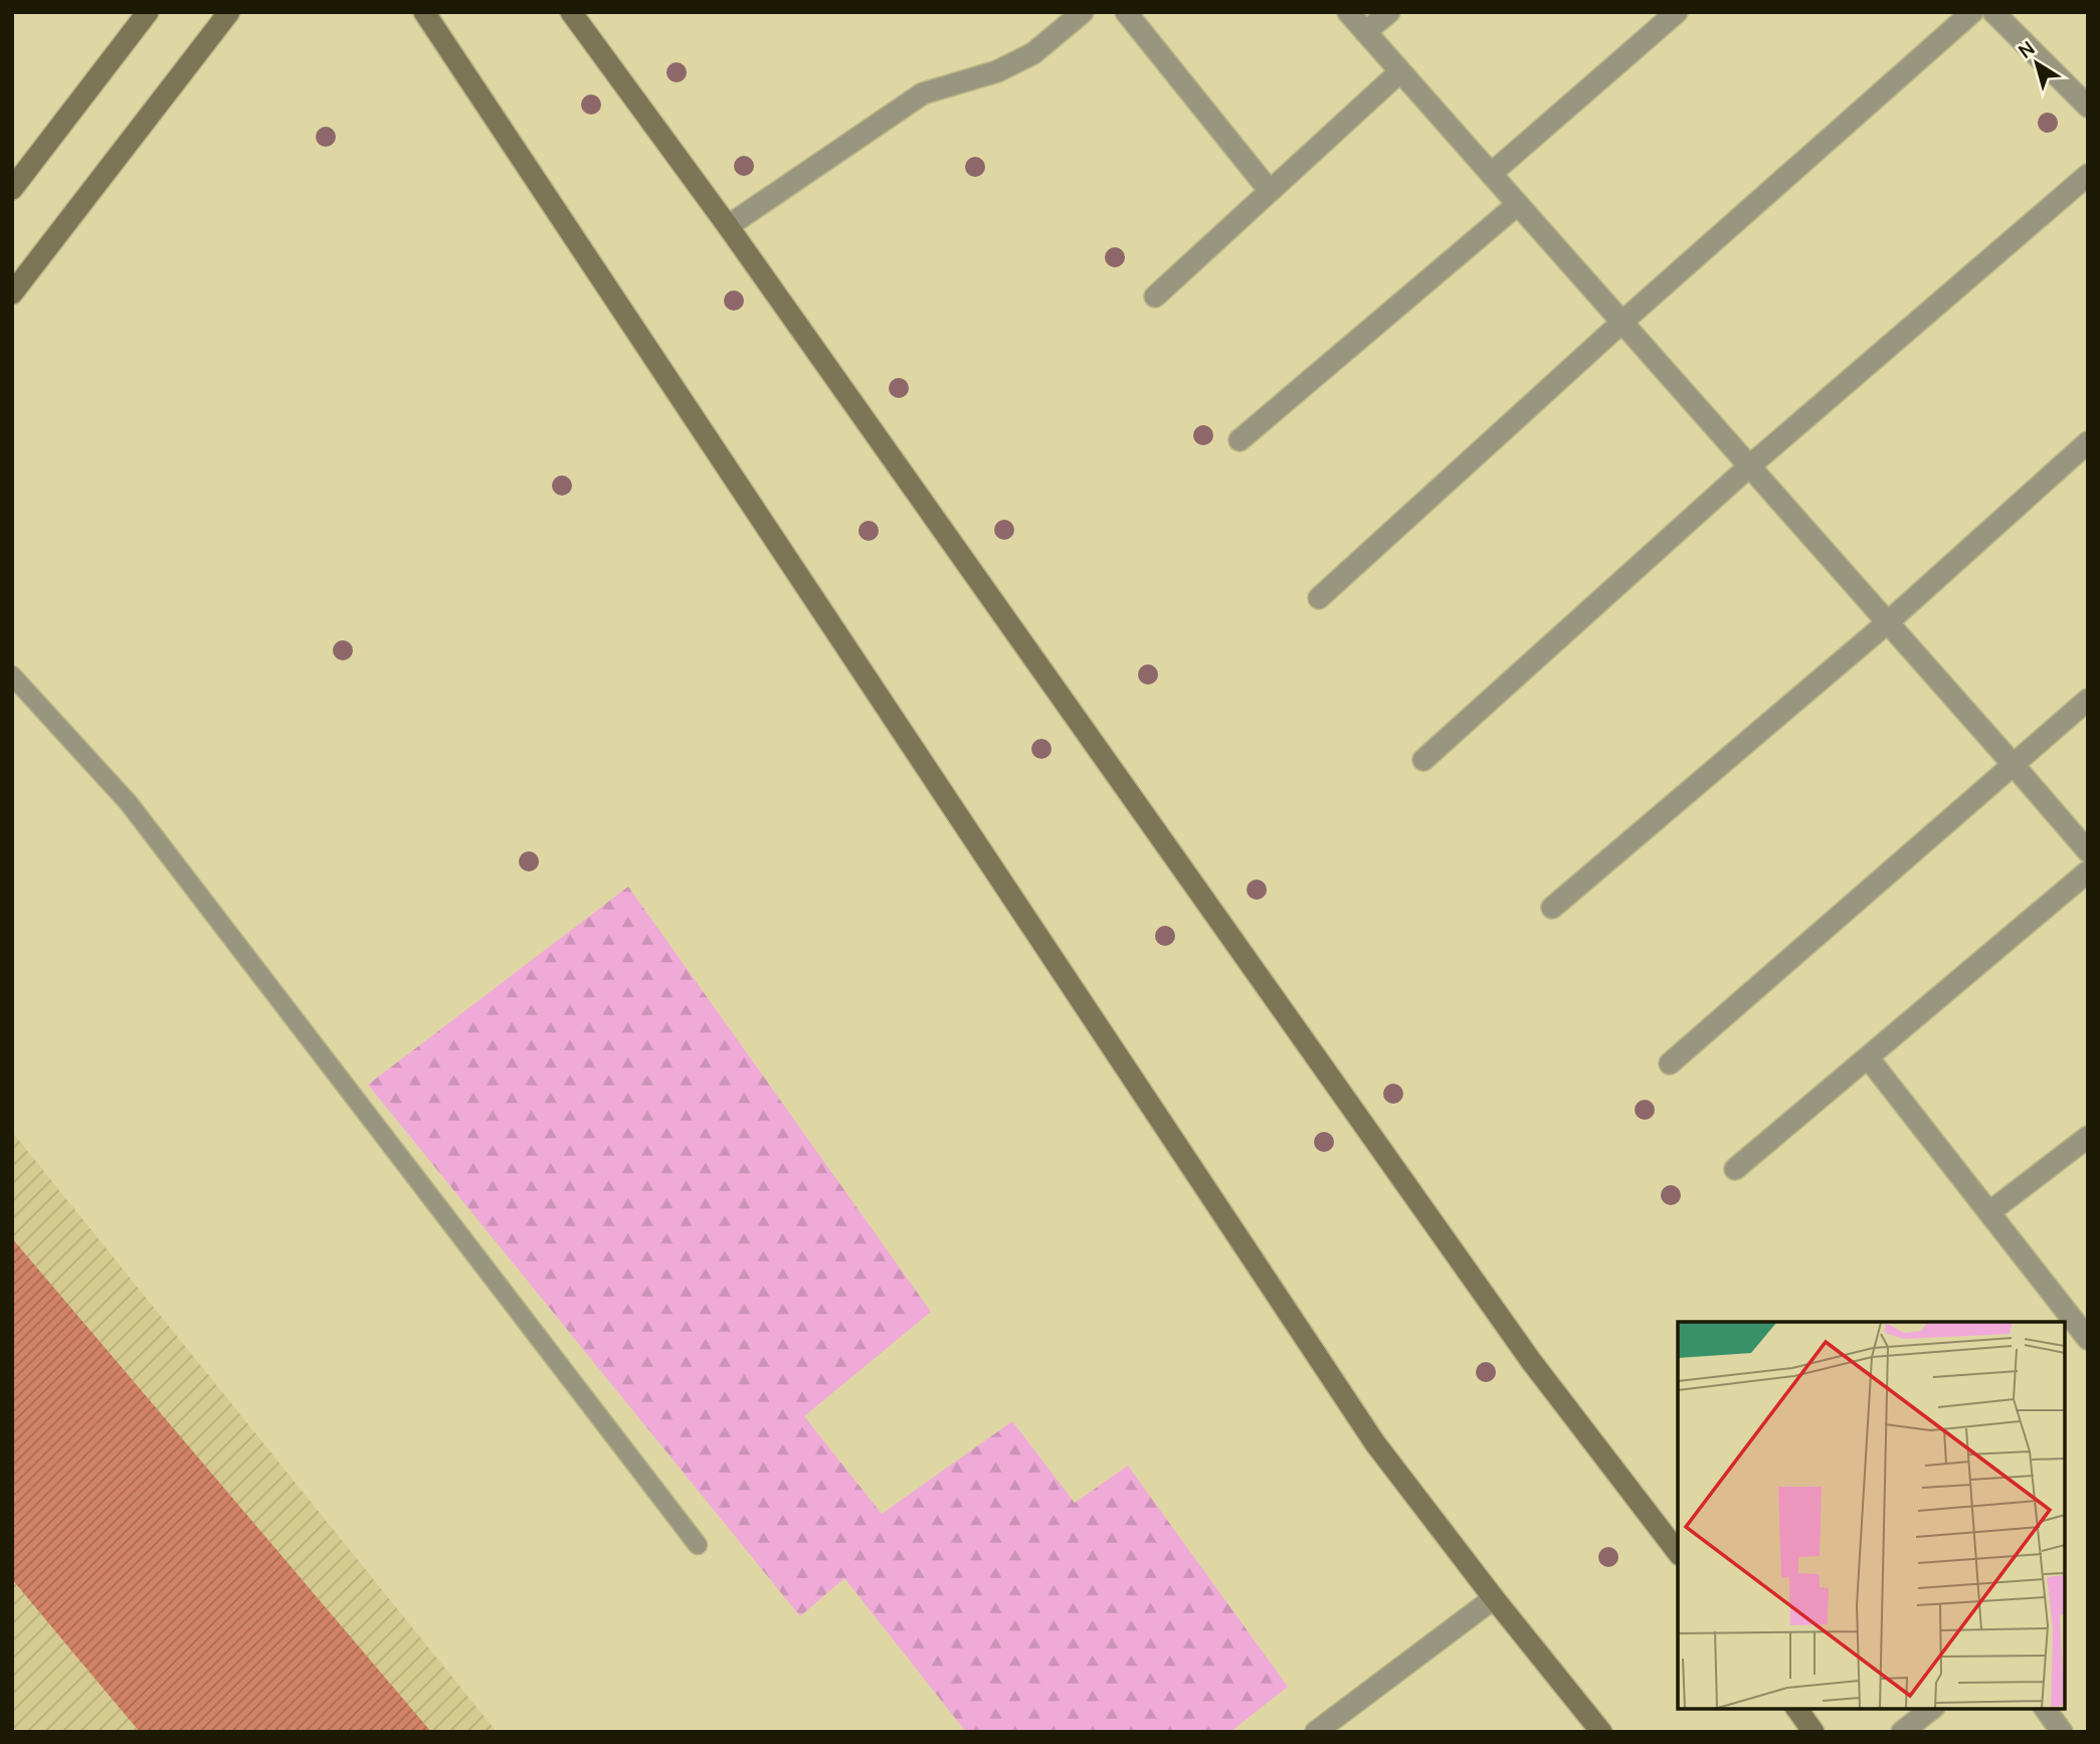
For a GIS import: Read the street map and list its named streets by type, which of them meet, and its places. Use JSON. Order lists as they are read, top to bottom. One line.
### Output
{"north":"top left"}
